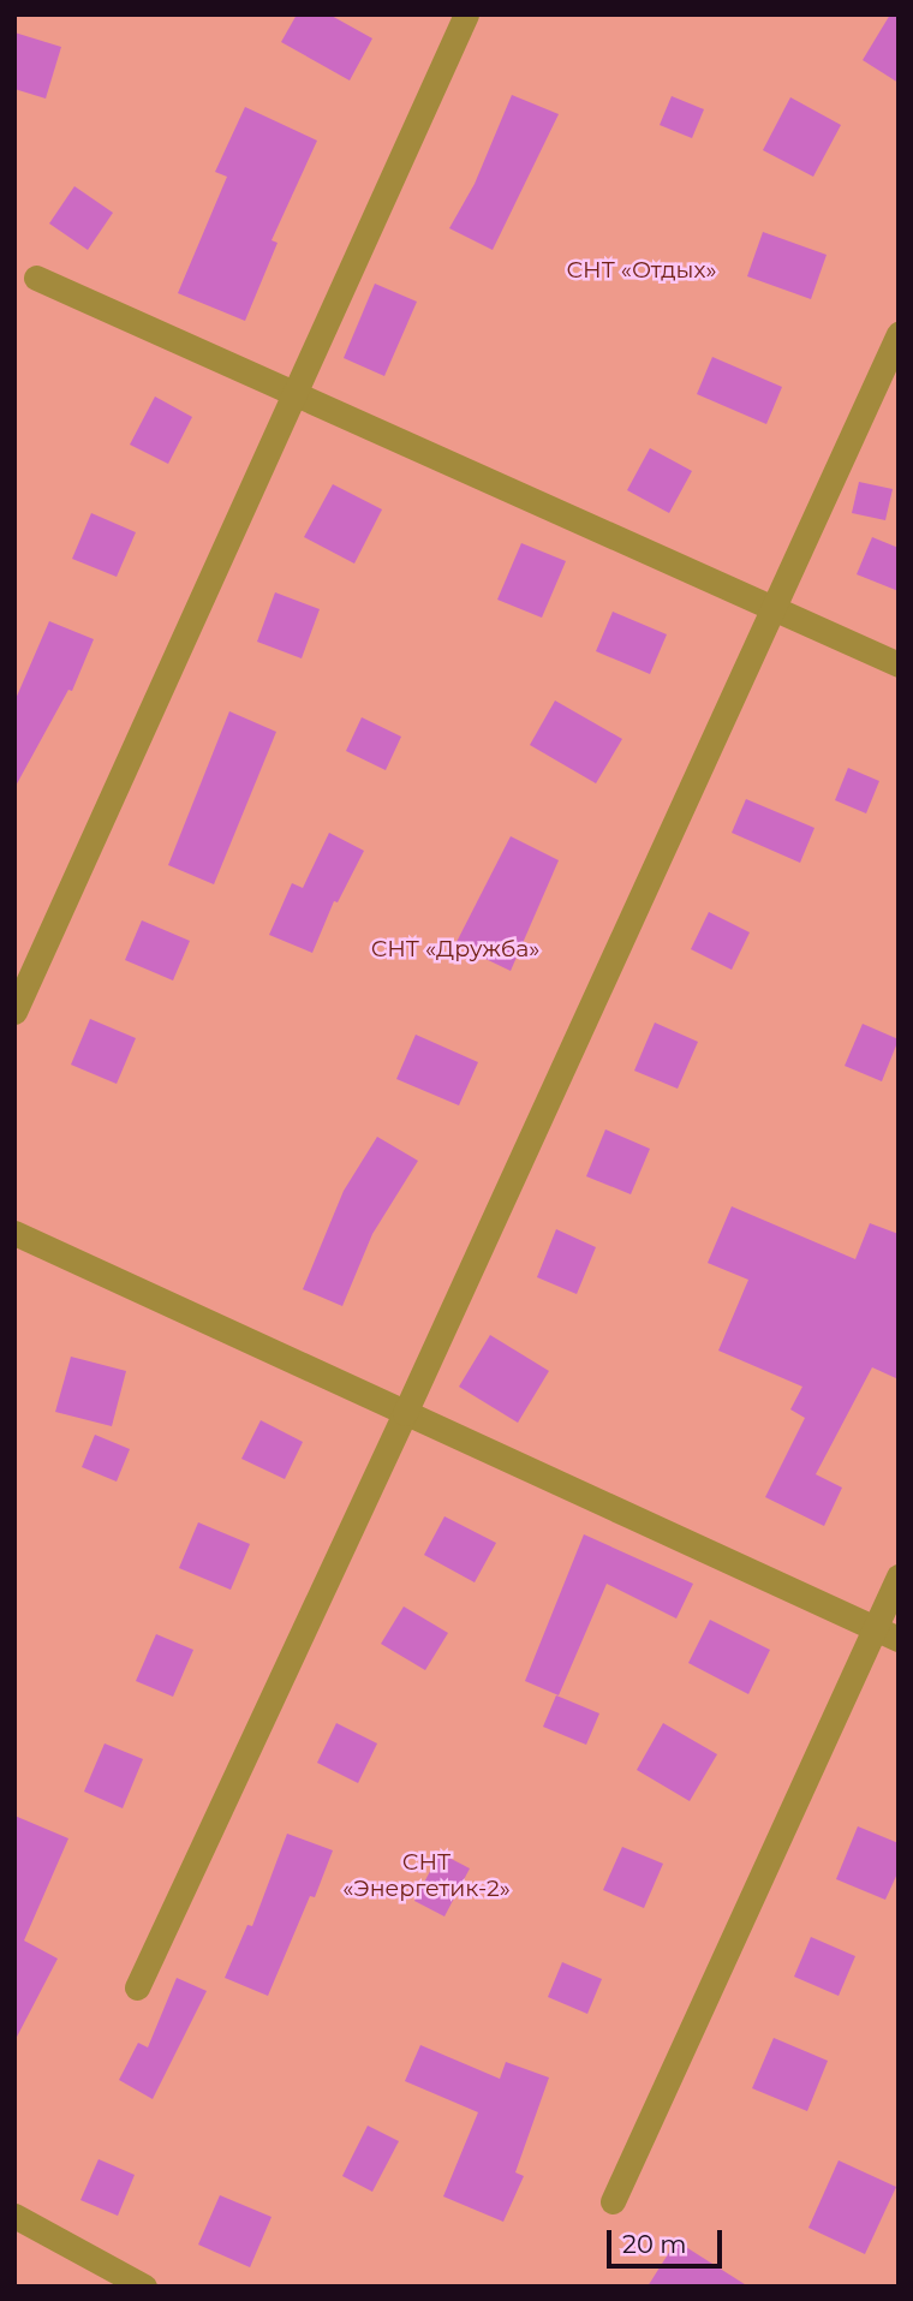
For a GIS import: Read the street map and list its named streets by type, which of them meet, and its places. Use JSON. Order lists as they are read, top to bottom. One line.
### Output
{"parks":["СНТ «Отдых»","СНТ «Дружба»","СНТ «Энергетик-2»"],"scale_bar":"20 m"}
